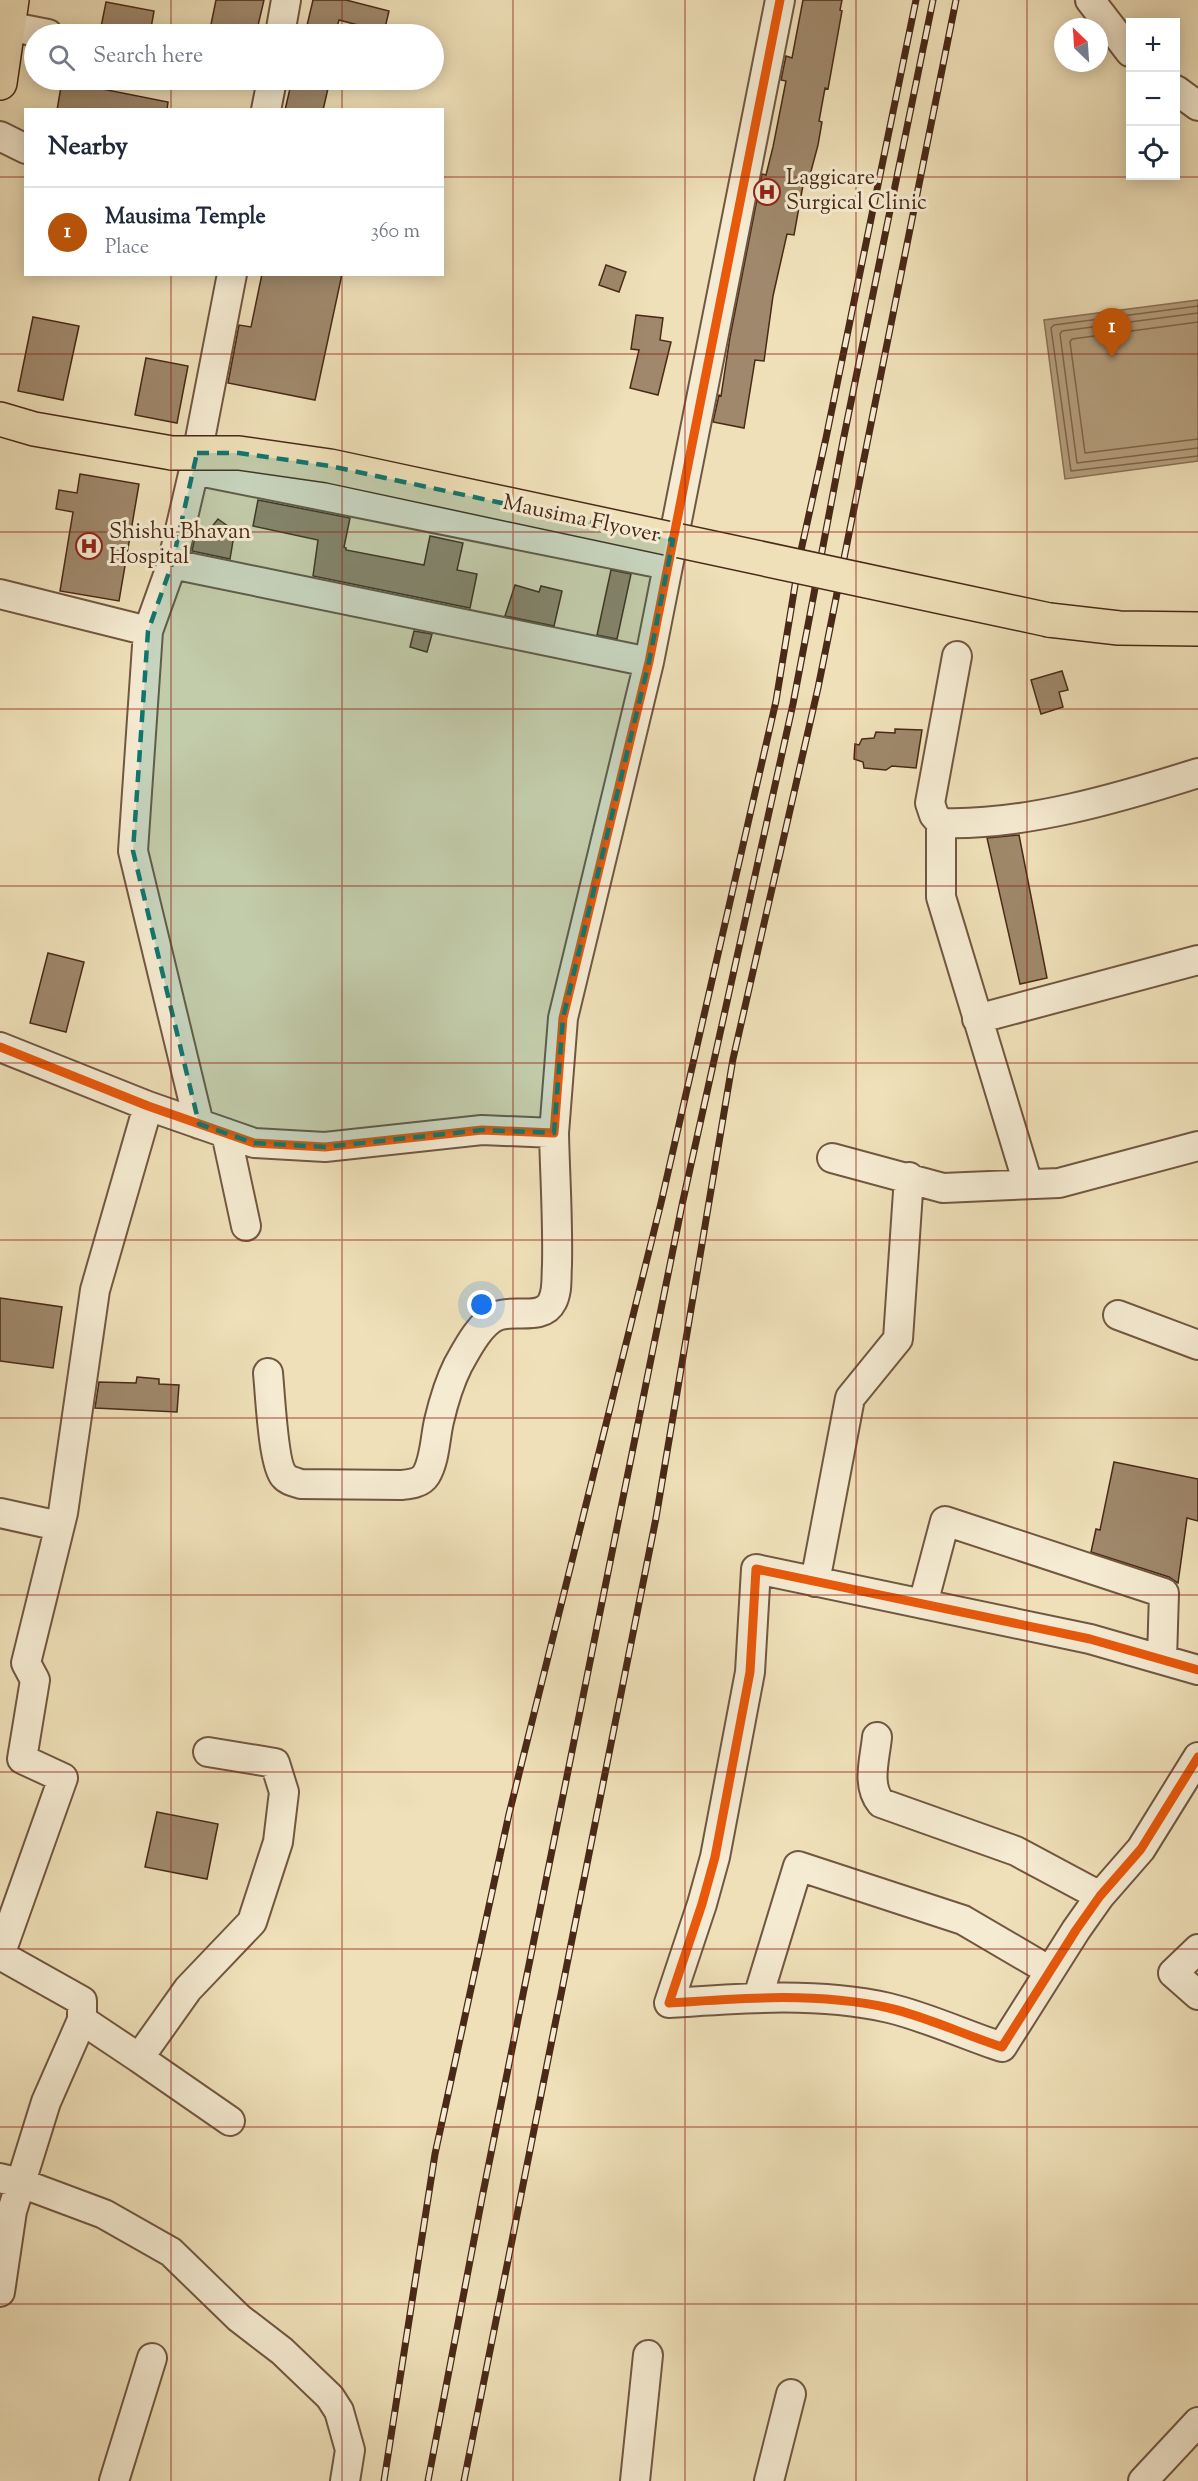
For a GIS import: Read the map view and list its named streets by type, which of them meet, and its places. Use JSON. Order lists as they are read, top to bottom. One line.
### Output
{"streets":{"main road":["Mausima Flyover"]},"places":{"hospital":["Laggicare Surgical Clinic","Shishu Bhavan Hospital"]},"north":"top left","page":{"map_buttons":["+","−"],"search":"Search here","heading":"Nearby","list":[{"mark":"1","name":"Mausima Temple","note":"Place","value":"360 m"}],"pins":"1"}}
